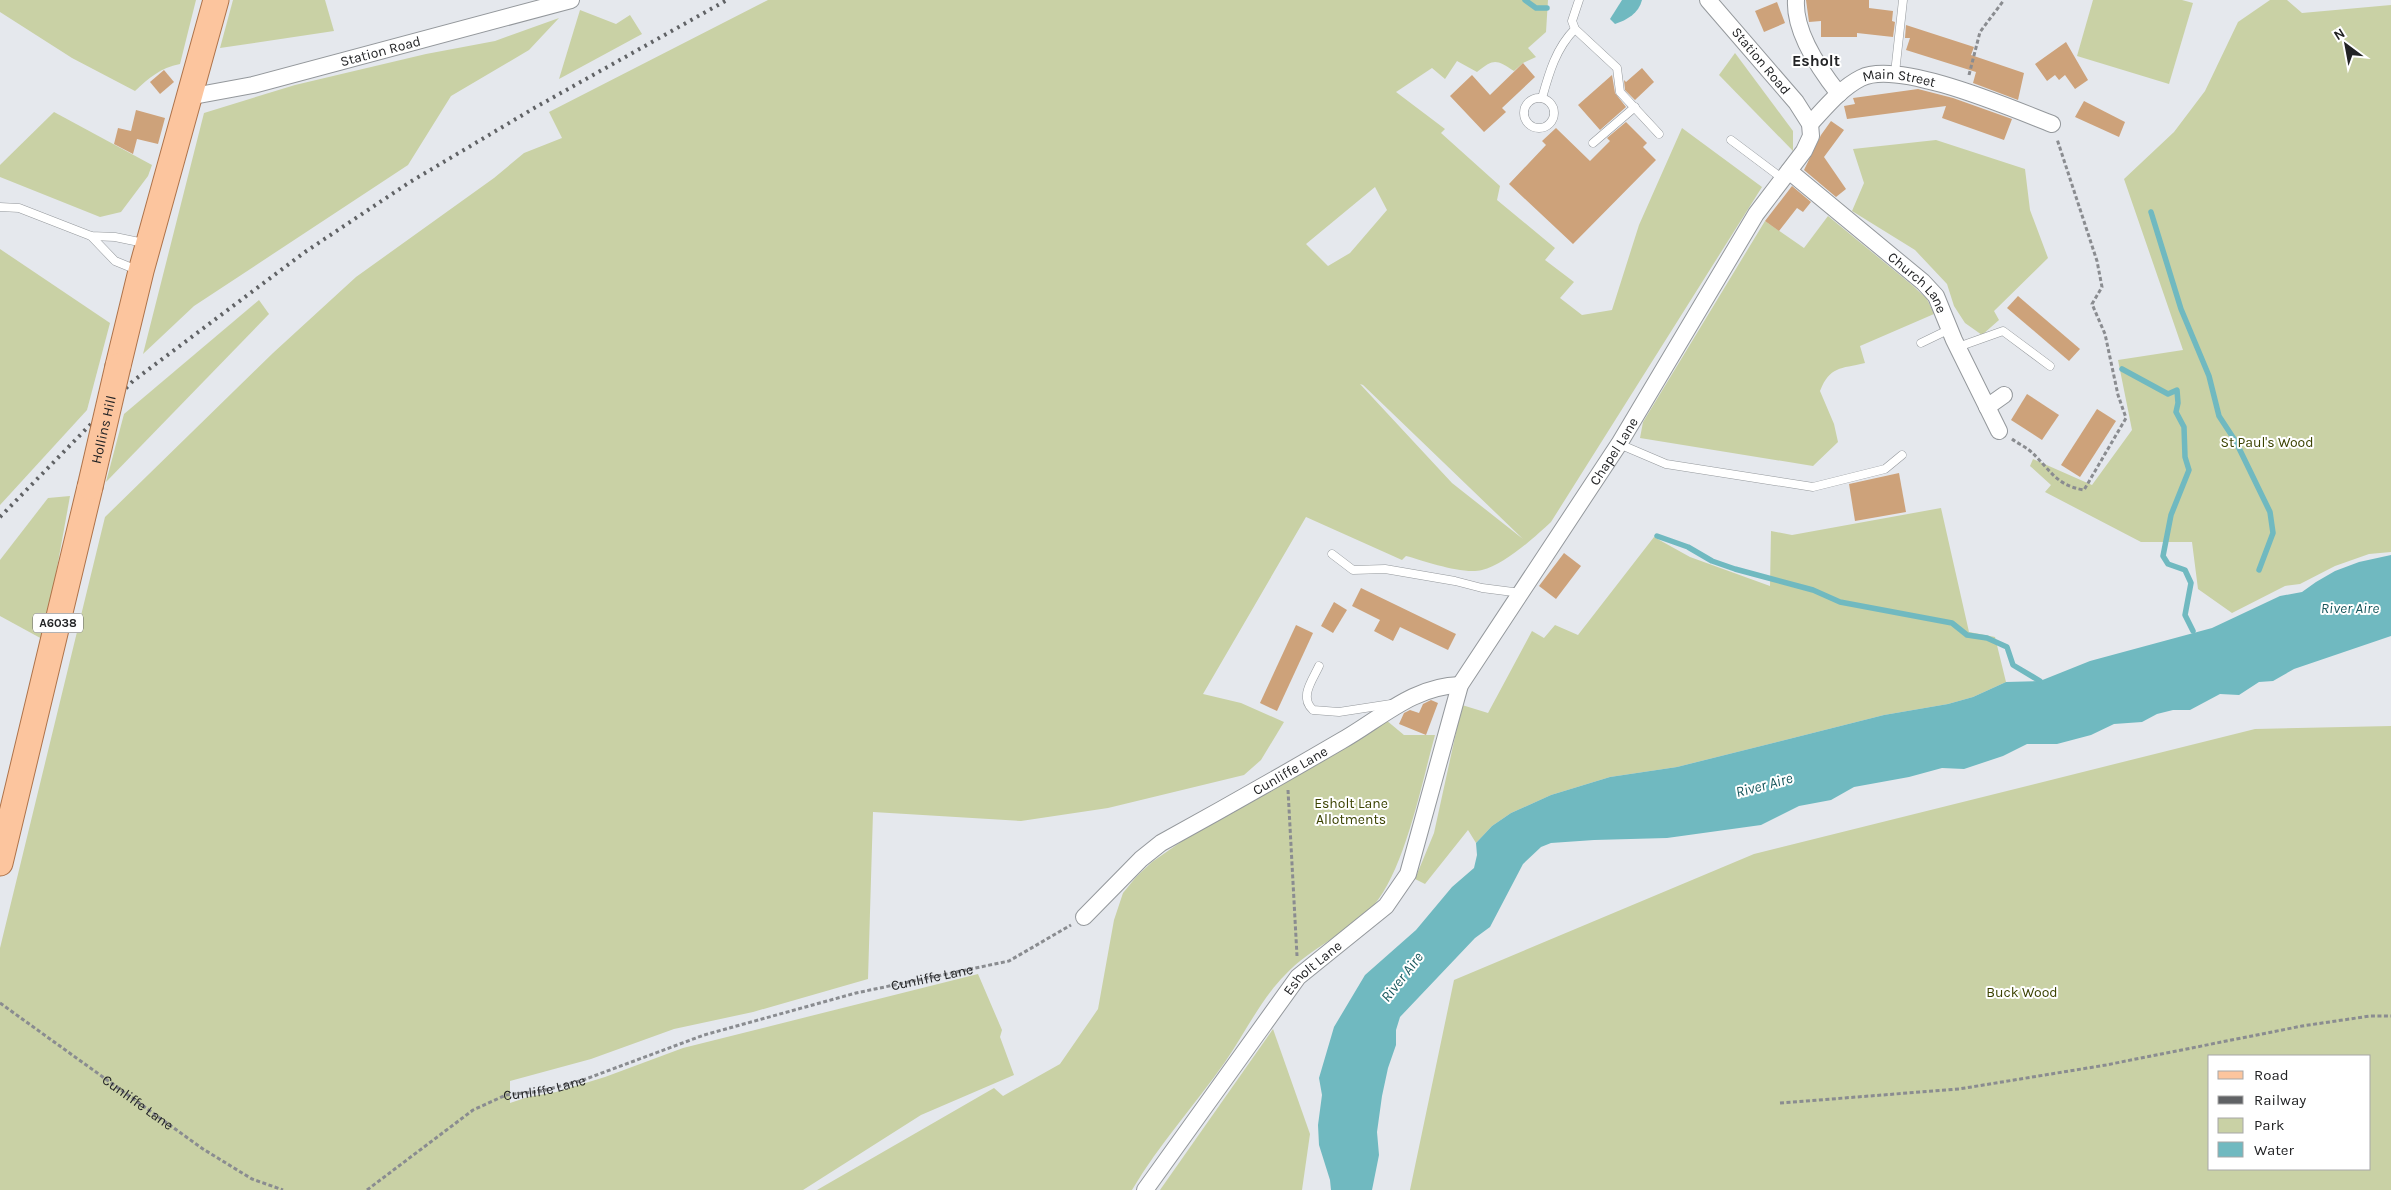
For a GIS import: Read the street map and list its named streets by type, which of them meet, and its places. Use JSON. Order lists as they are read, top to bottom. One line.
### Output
{"streets":{"main road":["Hollins Hill","A6038"],"street":["Station Road","Main Street","Church Lane","Chapel Lane","Cunliffe Lane","Esholt Lane"]},"crossings":[["Station Road","Main Street"],["Station Road","Hollins Hill"],["Church Lane","Chapel Lane"],["Chapel Lane","Cunliffe Lane"],["Chapel Lane","Esholt Lane"]],"districts":["Esholt"],"water":["River Aire"],"parks":["St Paul's Wood","Esholt Lane Allotments","Buck Wood"],"legend":["Road","Railway","Park","Water"],"north":"top left"}
